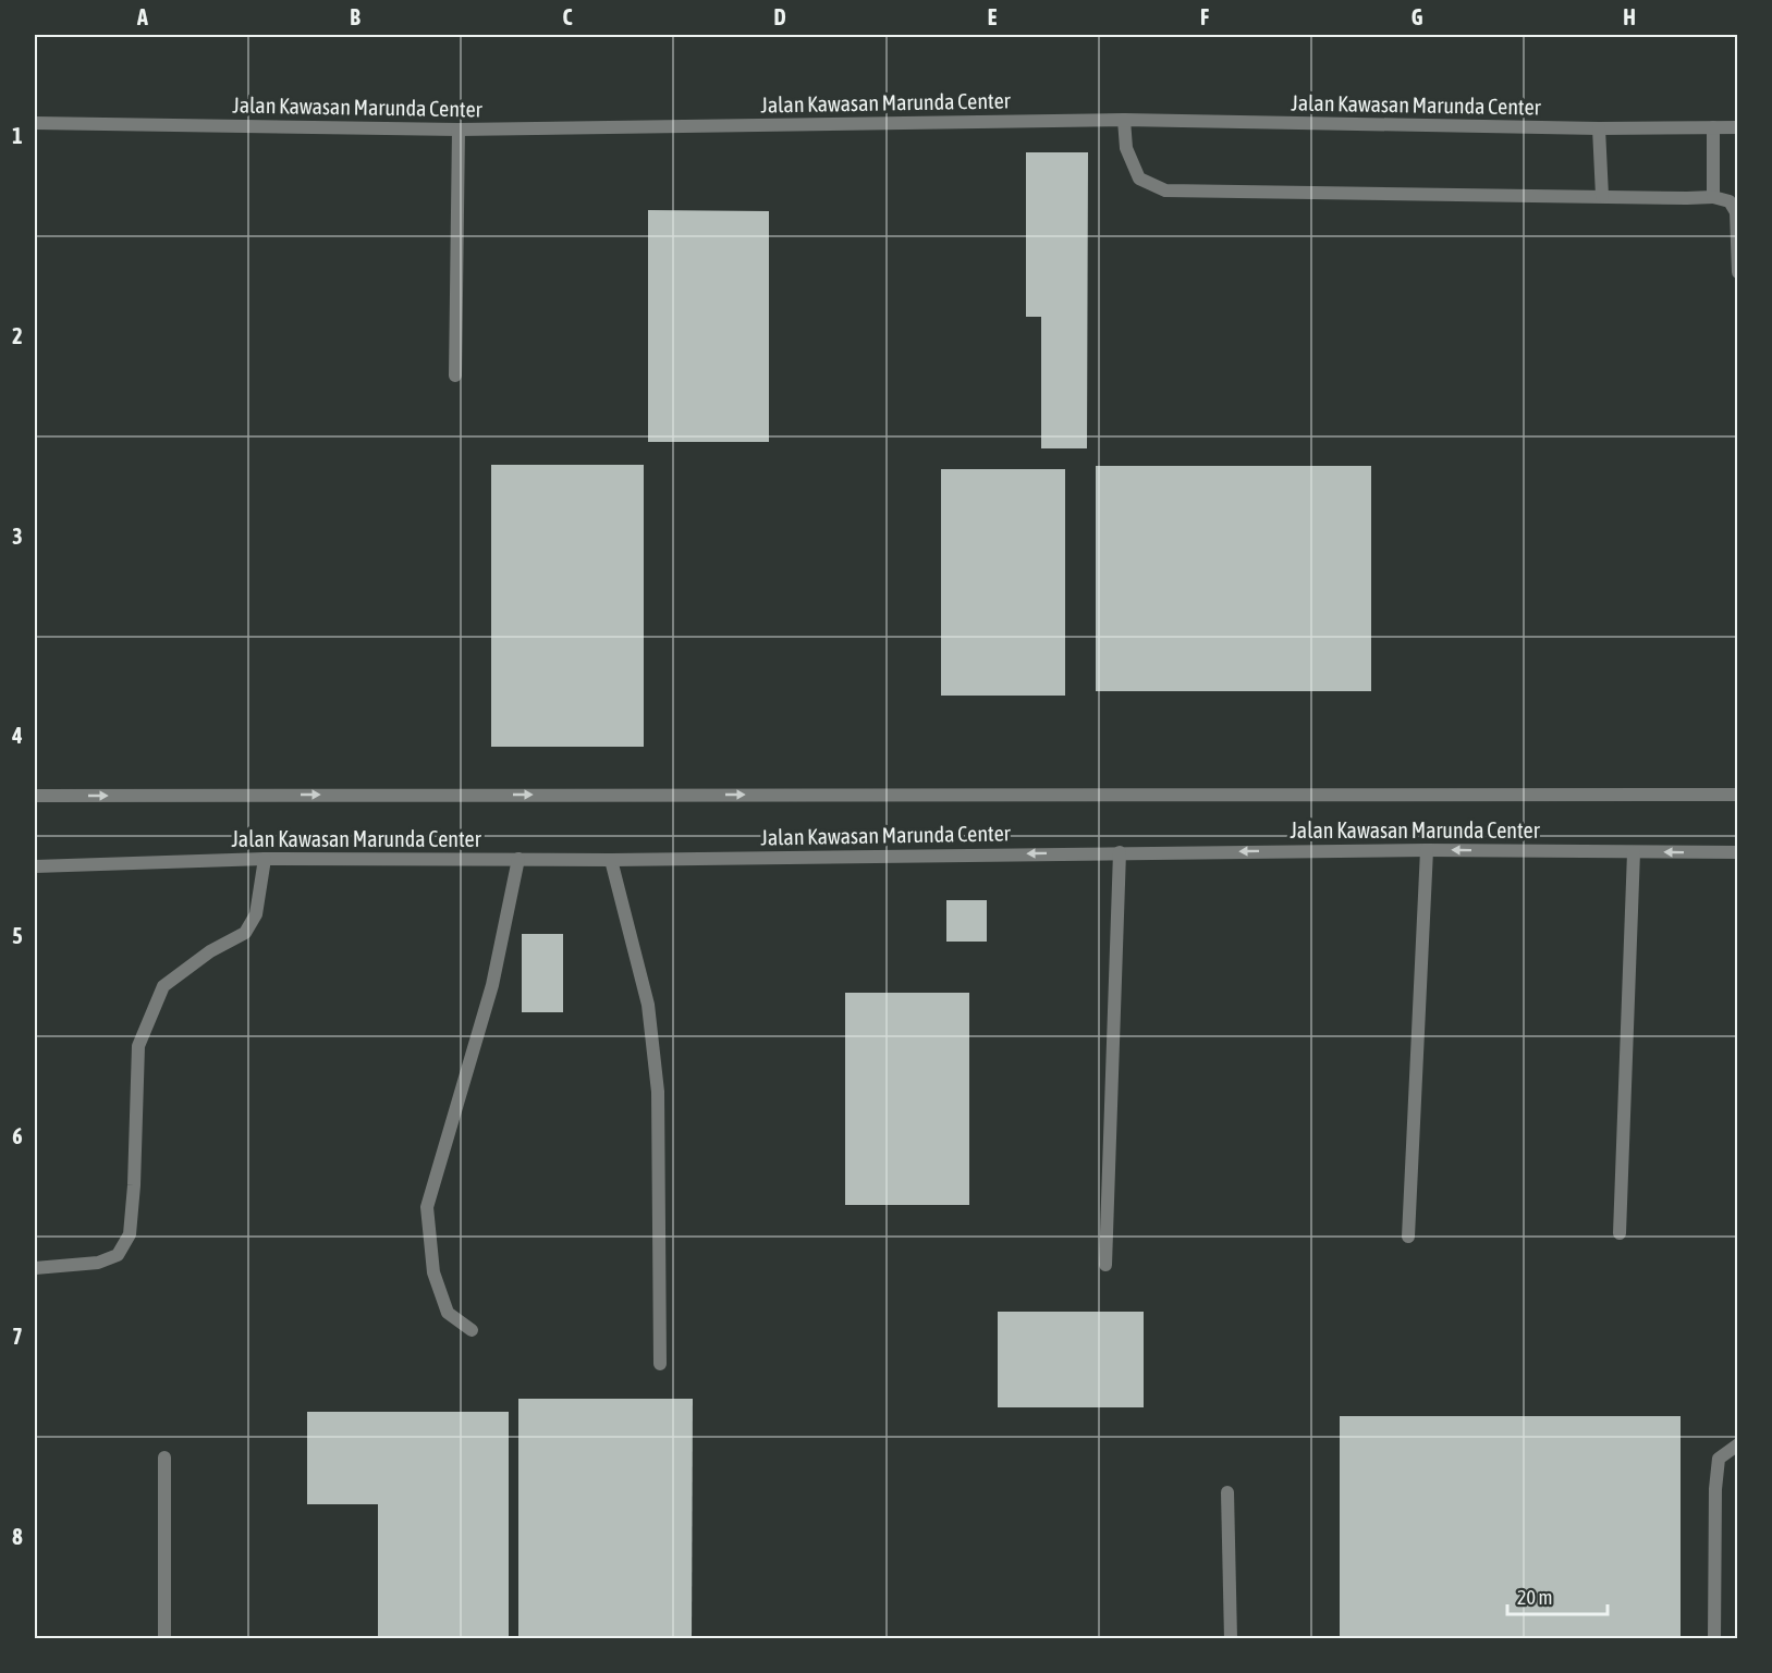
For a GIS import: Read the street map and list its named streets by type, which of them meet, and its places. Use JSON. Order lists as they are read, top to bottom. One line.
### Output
{"streets":{"lane":["Jalan Kawasan Marunda Center"]},"scale_bar":"20 m","grid":{"columns":["A","B","C","D","E","F","G","H"],"rows":["1","2","3","4","5","6","7","8"]}}
